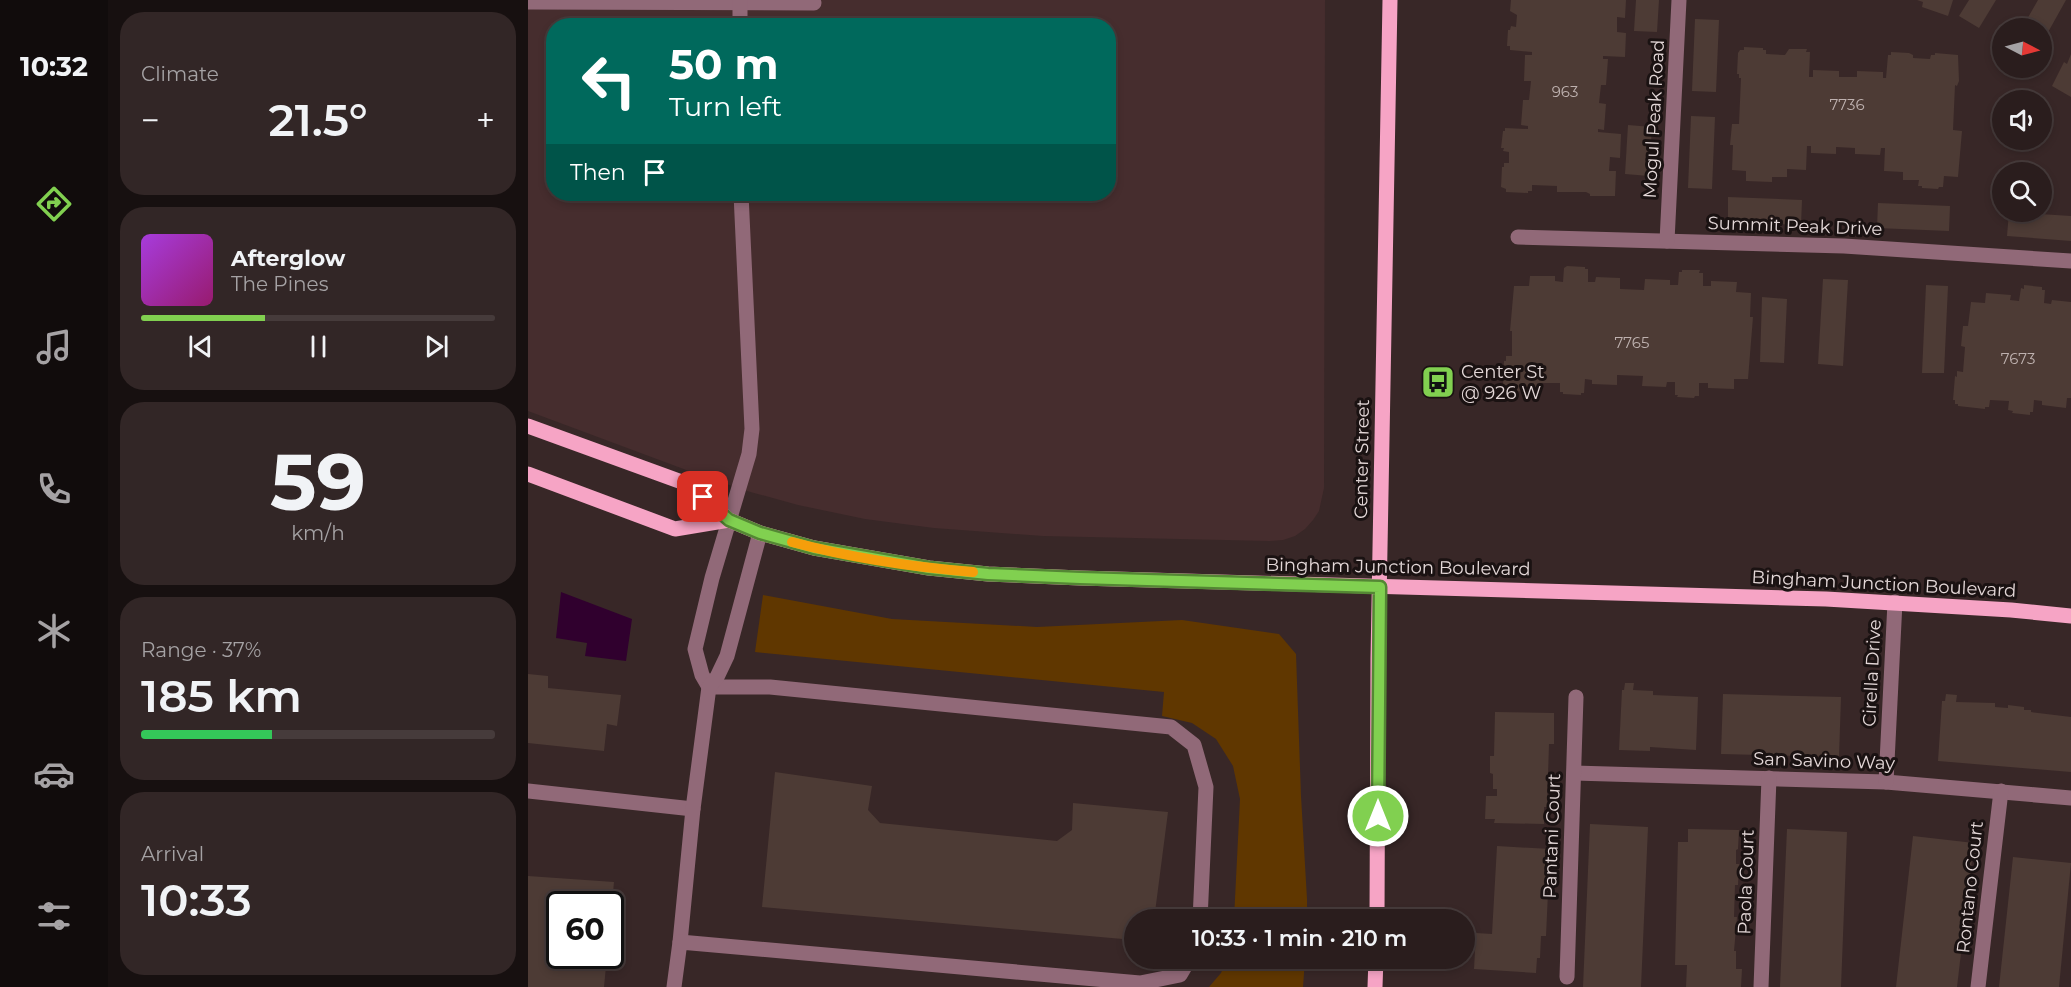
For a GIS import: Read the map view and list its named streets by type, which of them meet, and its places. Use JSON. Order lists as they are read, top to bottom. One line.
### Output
{"streets":{"main road":["Center Street","Bingham Junction Boulevard"],"street":["Mogul Peak Road","Summit Peak Drive","Cirella Drive","San Savino Way","Pantani Court","Paola Court","Rontano Court"]},"crossings":[["Mogul Peak Road","Summit Peak Drive"],["Center Street","Bingham Junction Boulevard"],["Bingham Junction Boulevard","Cirella Drive"],["Cirella Drive","San Savino Way"],["San Savino Way","Pantani Court"],["San Savino Way","Paola Court"],["San Savino Way","Rontano Court"]],"places":{"bus stop":["Center St @ 926 W"]},"house_numbers":["963","7736","7765","7673"],"north":"right","page":{"tabs":"10:32","tile":["Climate",["59","km/h"],["Range · 37%","185 km"],["Arrival","10:33"]],"turn":["50 m","Turn left"],"heat":["−","21.5°","+"],"then":"Then","song":["Afterglow","The Pines"],"limit":"60","trip":"10:33 · 1 min · 210 m"}}
